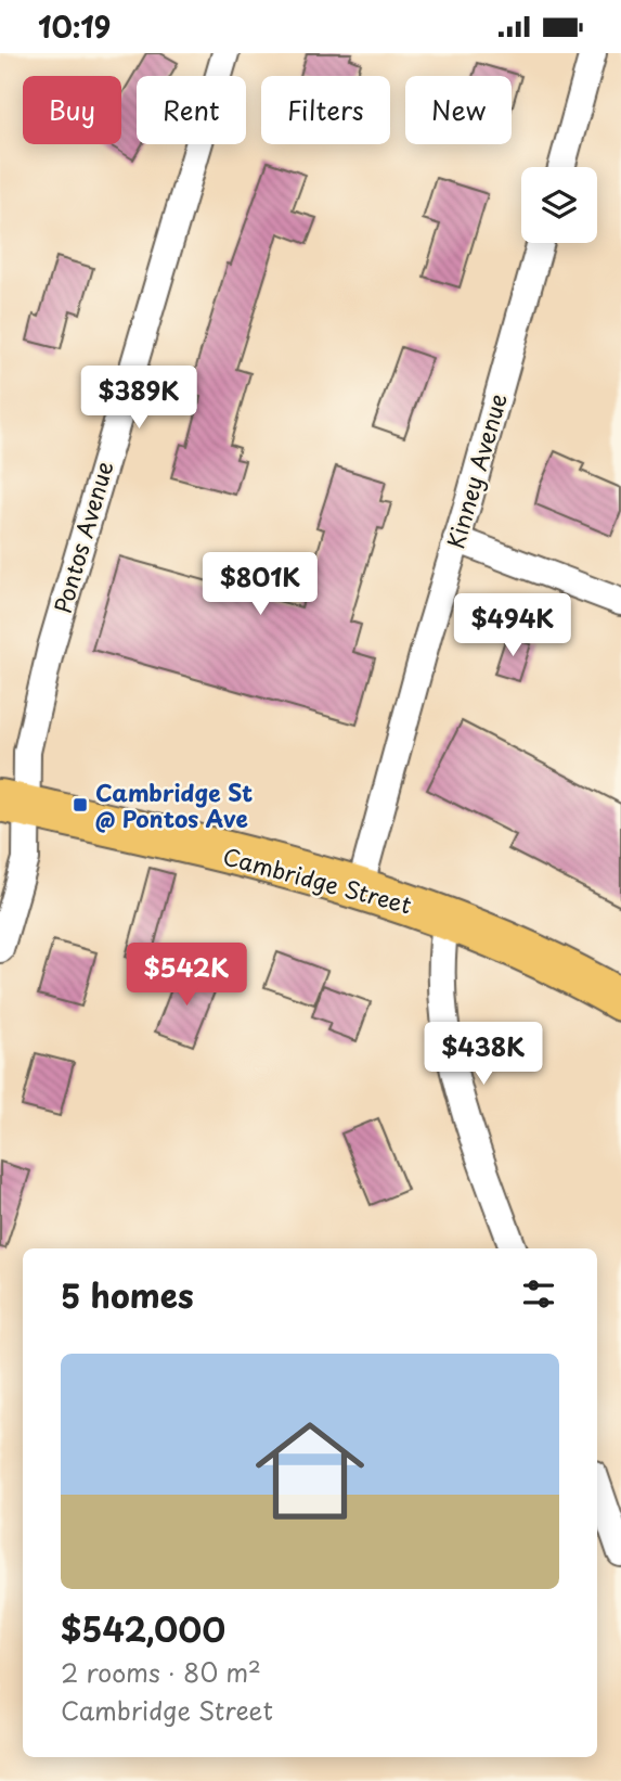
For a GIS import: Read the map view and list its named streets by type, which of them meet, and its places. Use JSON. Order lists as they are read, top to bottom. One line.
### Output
{"streets":{"main road":["Cambridge Street"],"street":["Kinney Avenue","Pontos Avenue"]},"crossings":[["Kinney Avenue","Cambridge Street"],["Pontos Avenue","Cambridge Street"]],"places":{"transit":["Cambridge St @ Pontos Ave"]},"page":{"status":"10:19","chip":["Buy","Rent","Filters","New"],"price":["$389K","$801K","$494K","$542K","$438K"],"heading":"5 homes","list":[{"name":"$542,000","note":"2 rooms · 80 m² · Cambridge Street"}]}}
